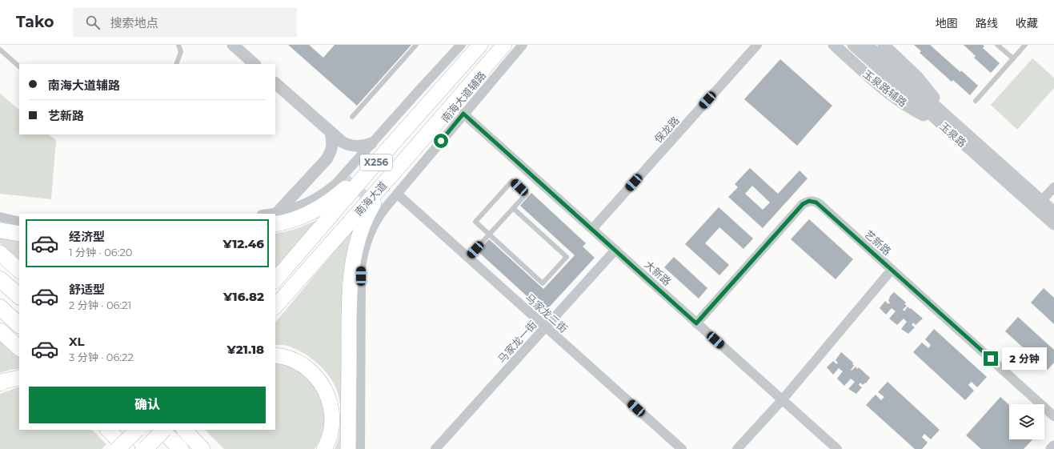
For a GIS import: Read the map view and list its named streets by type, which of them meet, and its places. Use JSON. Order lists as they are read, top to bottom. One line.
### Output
{"streets":{"main road":["X256","南海大道"],"street":["玉泉路辅路","南海大道辅路","保龙路","玉泉路","艺新路","大新路","马家龙二街","马家龙一街"]},"crossings":[["玉泉路辅路","玉泉路"],["南海大道辅路","大新路"],["南海大道辅路","马家龙二街"],["保龙路","大新路"],["艺新路","大新路"],["大新路","马家龙一街"],["马家龙二街","马家龙一街"]],"page":{"header":"Tako","search":"搜索地点","nav":["地图","路线","收藏"],"banner":["南海大道辅路","艺新路"],"list":[{"name":"经济型","note":"1 分钟 · 06:20","value":"¥12.46"},{"name":"舒适型","note":"2 分钟 · 06:21","value":"¥16.82"},{"name":"XL","note":"3 分钟 · 06:22","value":"¥21.18"}],"bubble":"2 分钟","buttons":"确认"}}
